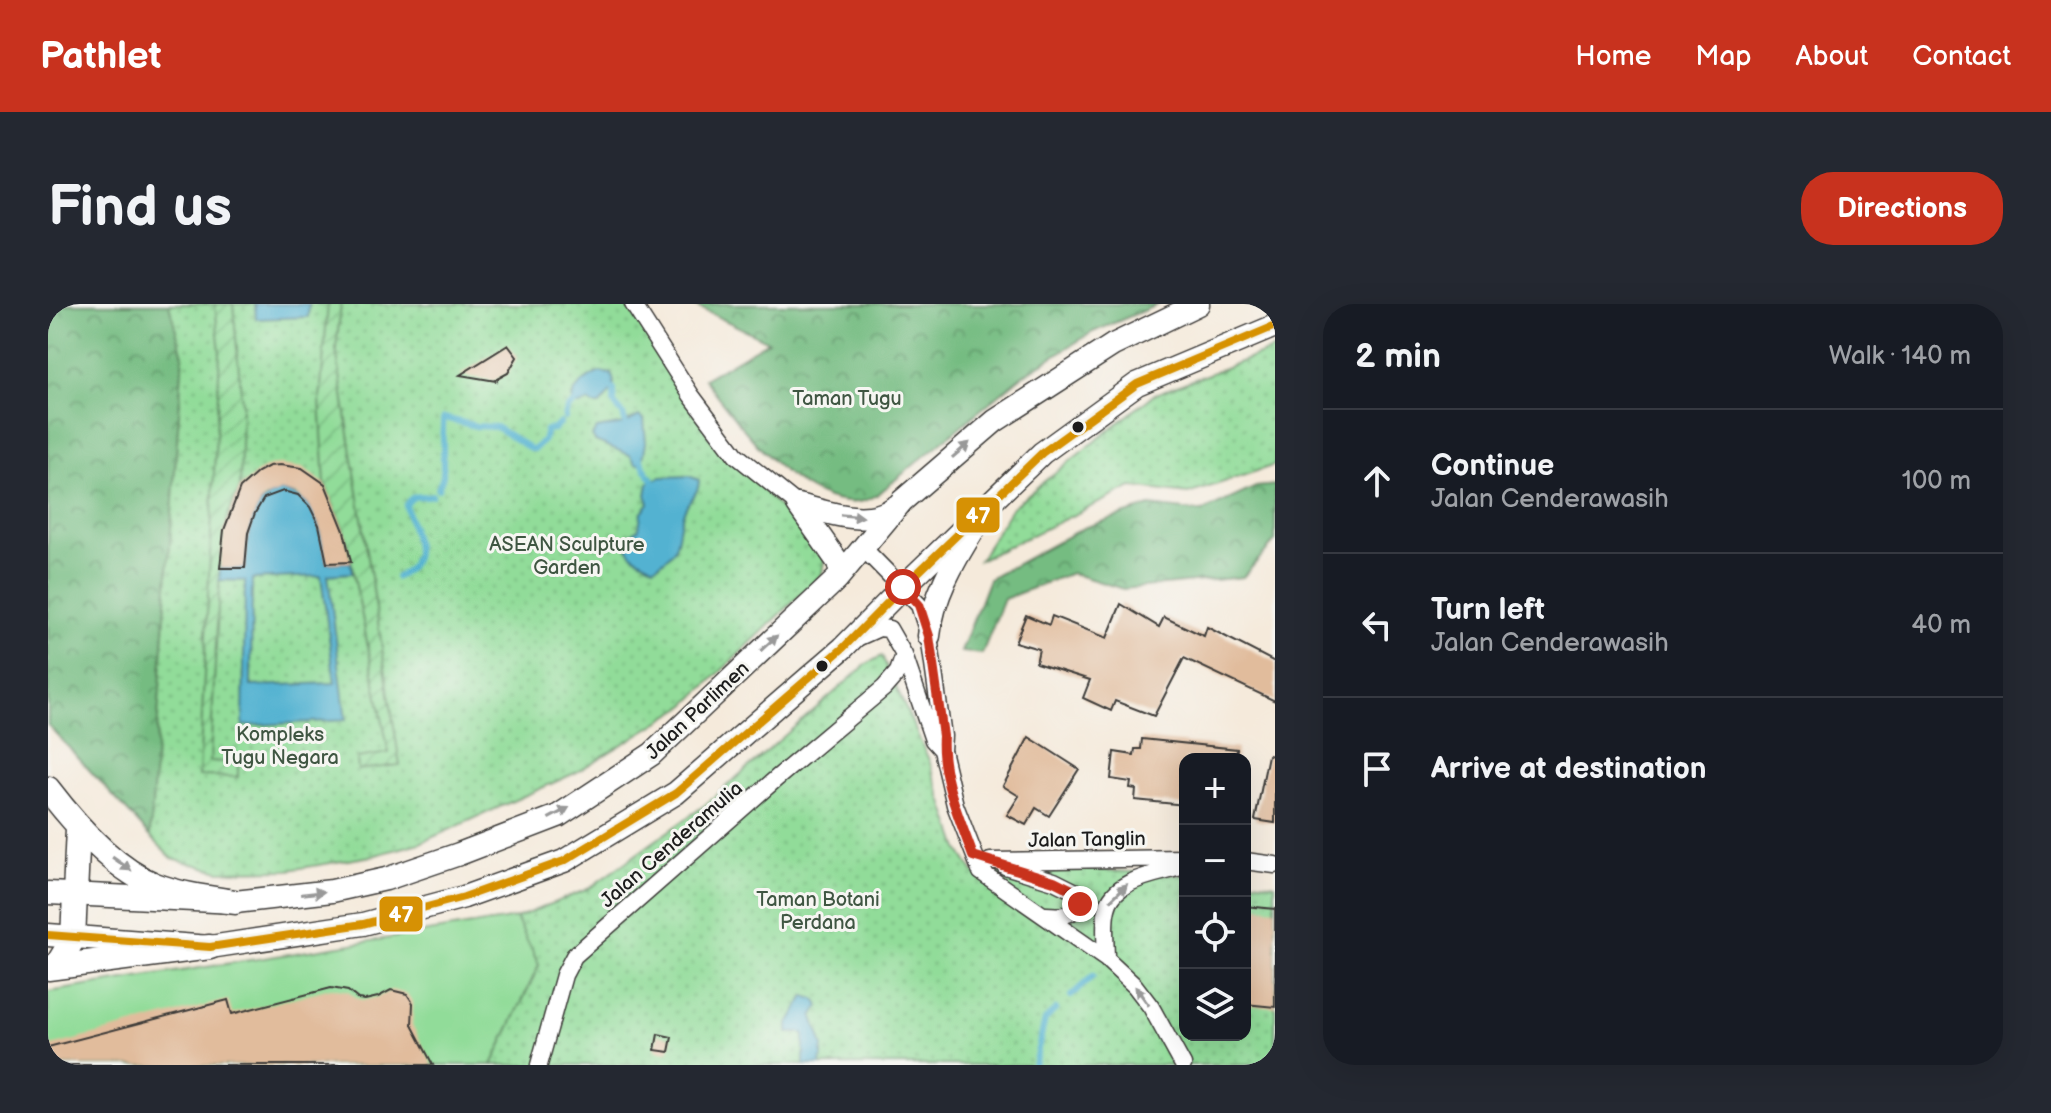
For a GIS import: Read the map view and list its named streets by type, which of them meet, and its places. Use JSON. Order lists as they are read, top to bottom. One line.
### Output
{"streets":{"street":["Jalan Parlimen","Jalan Tanglin","Jalan Cenderamulia"]},"parks":["Taman Tugu","ASEAN Sculpture Garden","Kompleks Tugu Negara","Taman Botani Perdana"],"lines":["transit line 47"],"page":{"header":"Pathlet","nav":["Home","Map","About","Contact"],"buttons":"Directions","title":"Find us","heading":["2 min","Walk · 140 m"],"list":[["Continue","Jalan Cenderawasih","100 m"],["Turn left","Jalan Cenderawasih","40 m"],"Arrive at destination"],"map_buttons":["+","−"]}}
